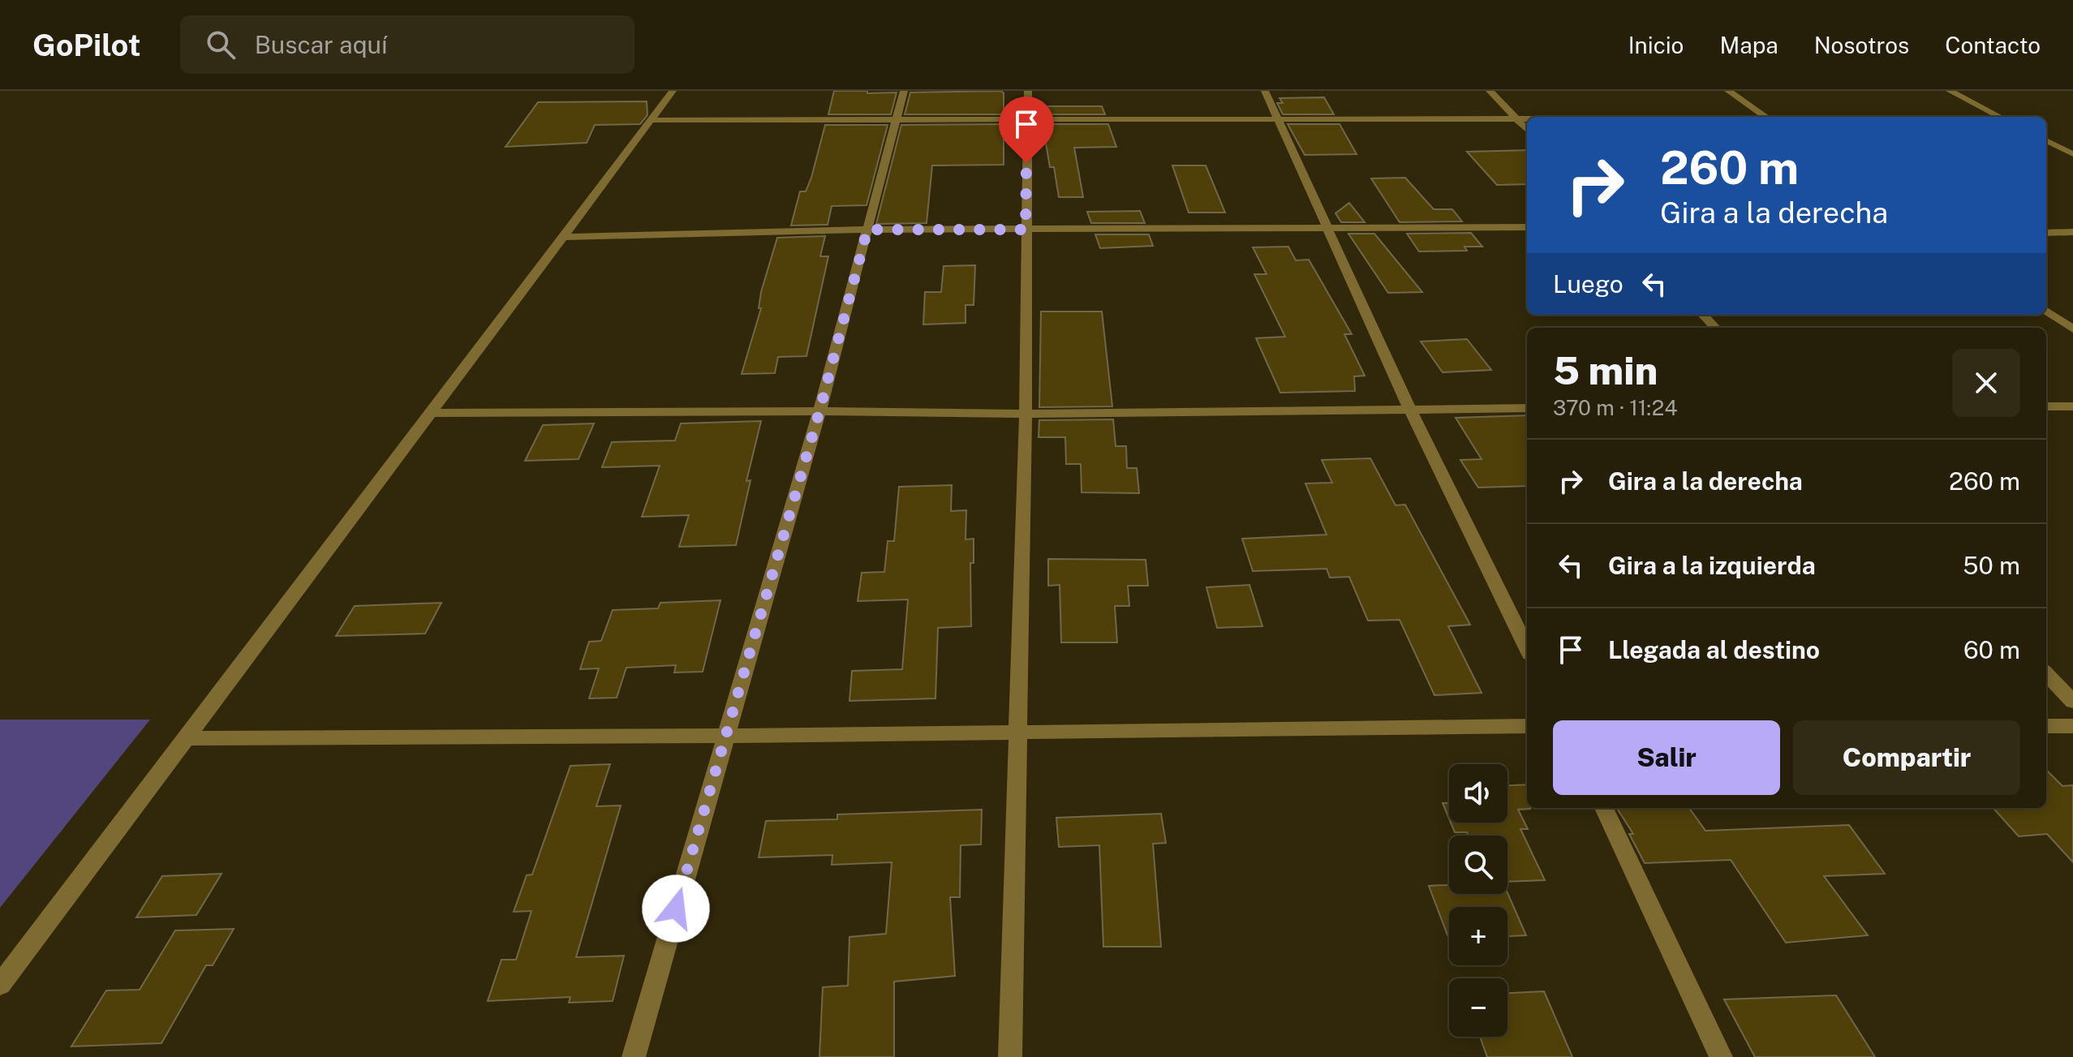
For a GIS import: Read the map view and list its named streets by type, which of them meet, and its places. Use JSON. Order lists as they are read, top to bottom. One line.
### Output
{"page":{"header":"GoPilot","search":"Buscar aquí","nav":["Inicio","Mapa","Nosotros","Contacto"],"turn":["260 m","Gira a la derecha"],"then":"Luego","heading":["5 min","370 m · 11:24"],"list":[{"name":"Gira a la derecha","value":"260 m"},{"name":"Gira a la izquierda","value":"50 m"},{"name":"Llegada al destino","value":"60 m"}],"buttons":["Salir","Compartir"],"map_buttons":["+","−"]}}
